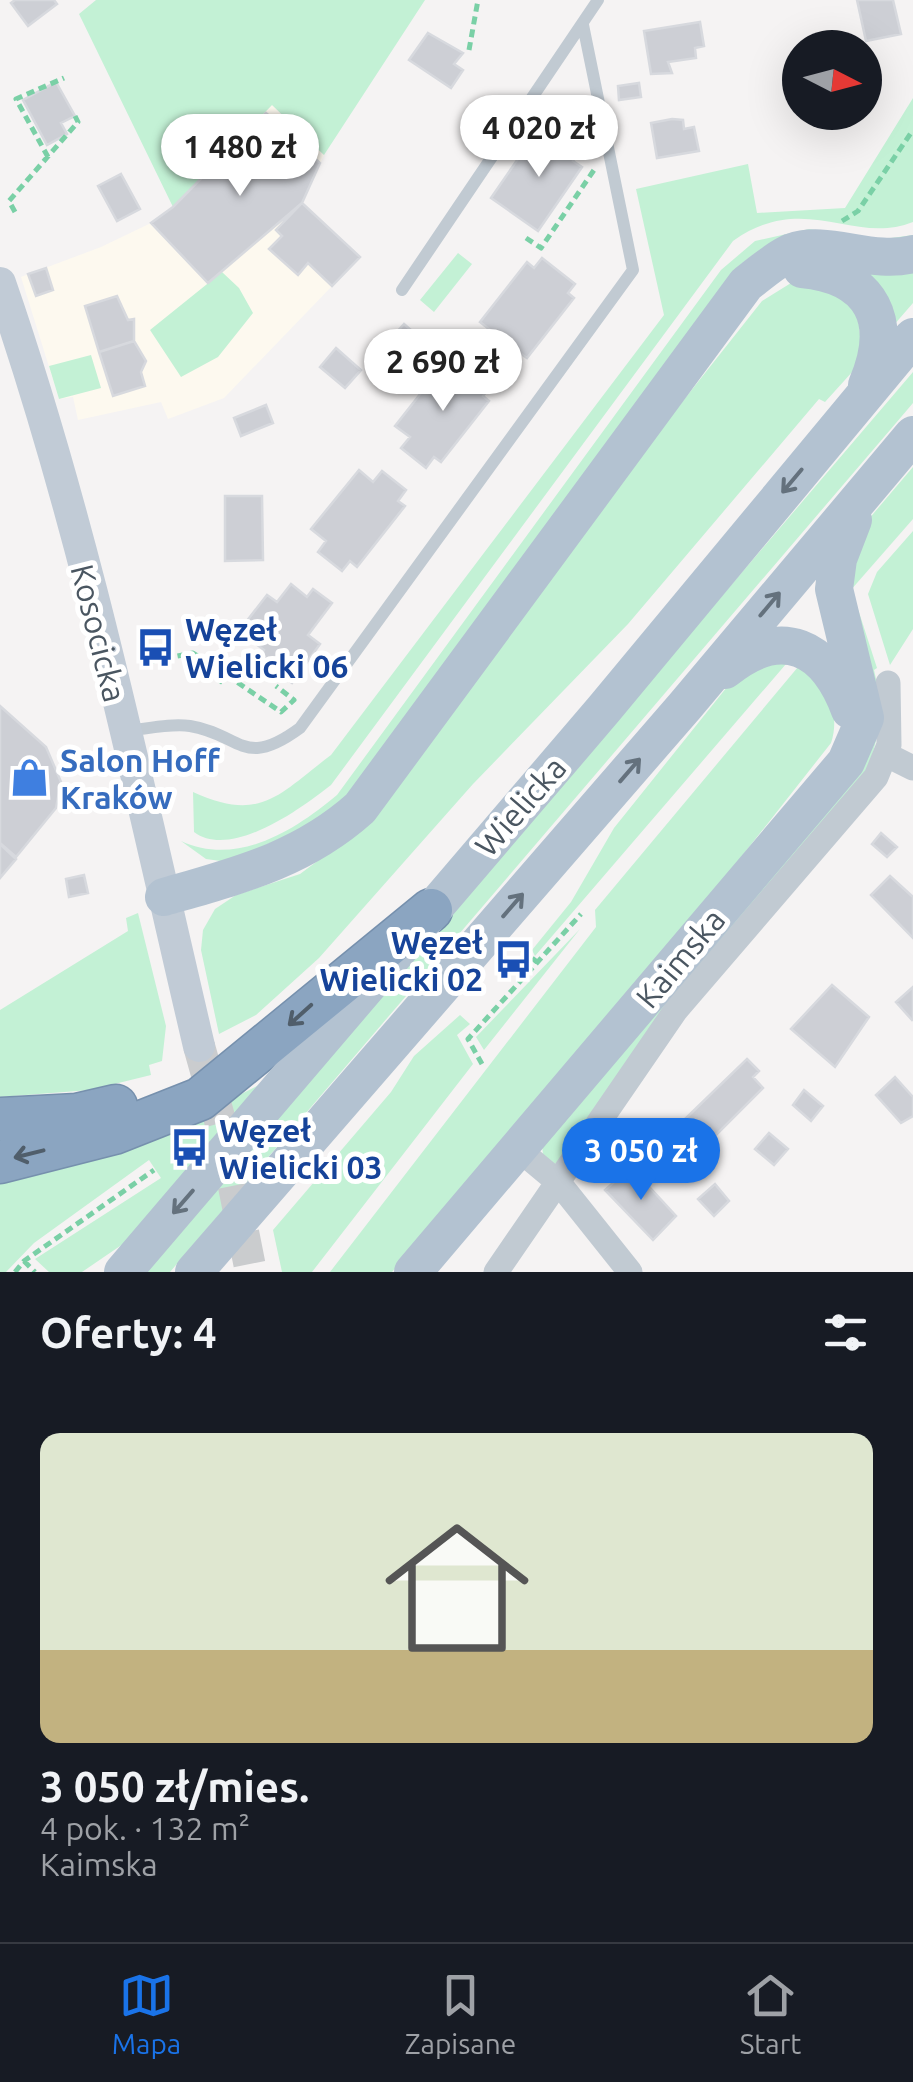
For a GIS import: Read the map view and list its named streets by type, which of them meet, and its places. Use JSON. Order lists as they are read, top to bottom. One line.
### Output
{"streets":{"main road":["Wielicka"],"street":["Kosocicka","Kaimska"]},"places":{"bus stop":["Węzeł Wielicki 06","Węzeł Wielicki 02","Węzeł Wielicki 03"],"shop":["Salon Hoff Kraków"]},"north":"right","page":{"price":["4 020 zł","1 480 zł","2 690 zł","3 050 zł"],"heading":"Oferty: 4","list":[{"name":"3 050 zł/mies.","note":"4 pok. · 132 m² · Kaimska"}],"tabs":["Mapa","Zapisane","Start"]}}
